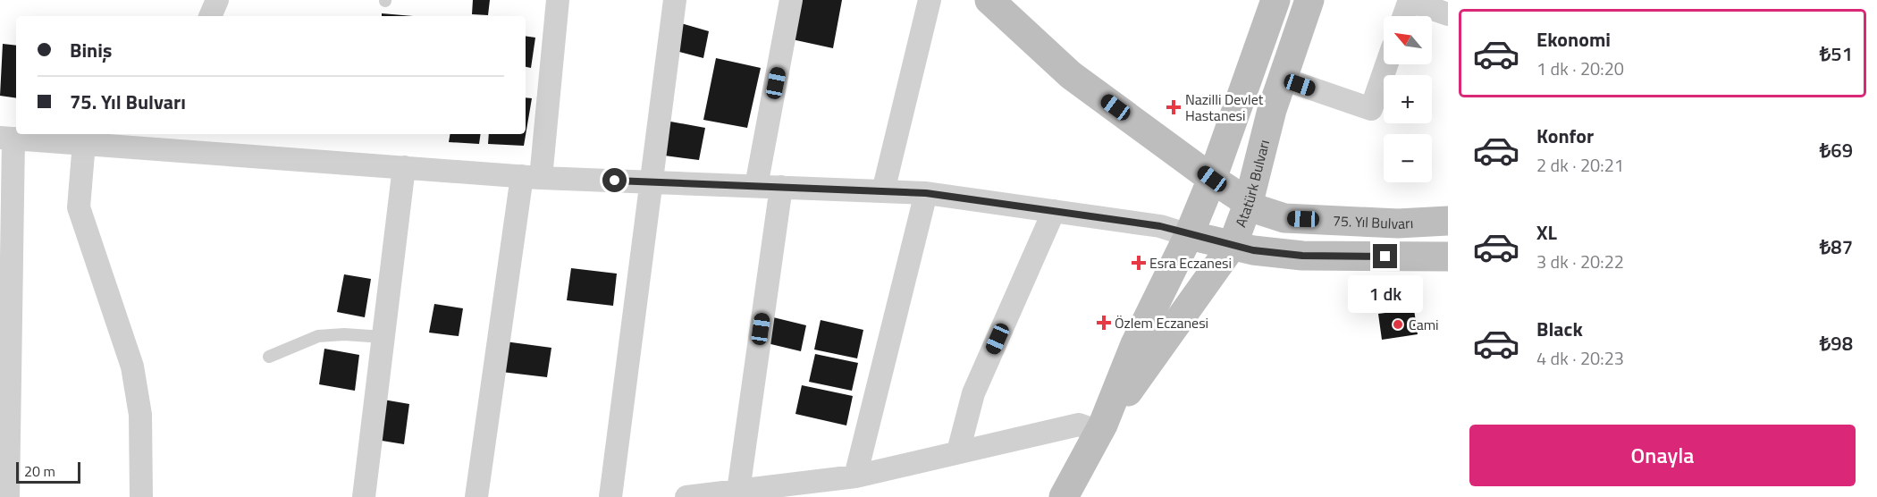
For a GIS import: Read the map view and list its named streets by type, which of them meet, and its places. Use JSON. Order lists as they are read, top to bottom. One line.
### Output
{"streets":{"main road":["Atatürk Bulvarı","75. Yıl Bulvarı"]},"crossings":[["Atatürk Bulvarı","75. Yıl Bulvarı"]],"places":{"health":["Nazilli Devlet Hastanesi","Esra Eczanesi","Özlem Eczanesi"],"other":["Cami"]},"scale_bar":"20 m","north":"top left","page":{"list":[{"name":"Ekonomi","note":"1 dk · 20:20","value":"₺51"},{"name":"Konfor","note":"2 dk · 20:21","value":"₺69"},{"name":"XL","note":"3 dk · 20:22","value":"₺87"},{"name":"Black","note":"4 dk · 20:23","value":"₺98"}],"map_buttons":["+","−"],"banner":["Biniş","75. Yıl Bulvarı"],"bubble":"1 dk","buttons":"Onayla","scale":"20 m"}}
